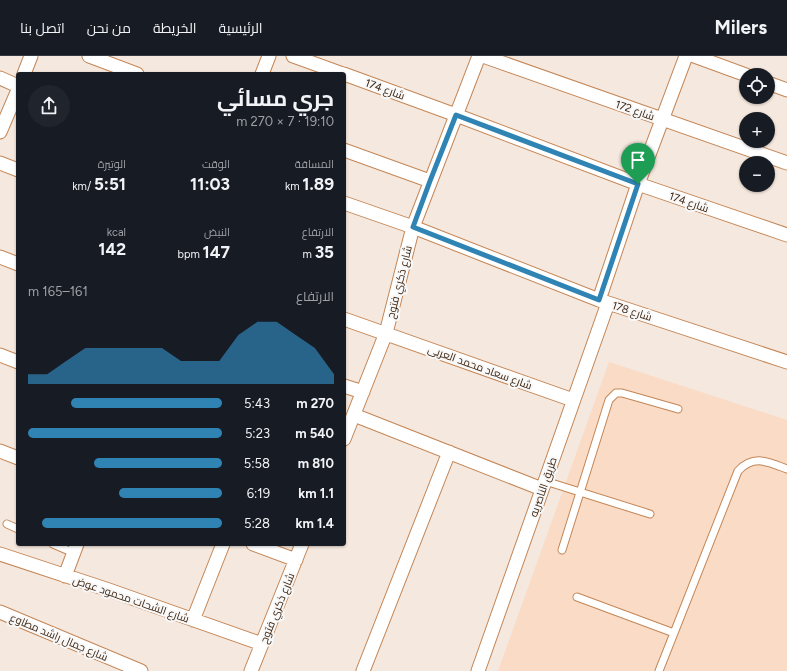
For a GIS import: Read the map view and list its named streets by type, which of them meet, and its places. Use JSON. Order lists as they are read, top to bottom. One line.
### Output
{"streets":{"street":["شارع 174","شارع 172","شارع ذكري فتوح","شارع 178","شارع سعاد محمد العربى","طريق الناصريه","شارع الشحات محمود عوض","شارع جمال راشد مطاوع"]},"crossings":[["شارع 174","شارع ذكري فتوح"],["شارع 174","طريق الناصريه"],["شارع 172","طريق الناصريه"],["شارع ذكري فتوح","شارع 178"],["شارع ذكري فتوح","شارع سعاد محمد العربى"],["شارع ذكري فتوح","شارع الشحات محمود عوض"],["شارع 178","طريق الناصريه"],["شارع سعاد محمد العربى","طريق الناصريه"]],"page":{"header":"Milers","nav":["الرئيسية","الخريطة","من نحن","اتصل بنا"],"map_buttons":["+","−"],"heading":["جري مسائي","19:10 · 7 × 270 m"],"stats":[["المسافة","1.89 km"],["الوقت","11:03"],["الوتيرة","5:51 /km"],["الارتفاع","35 m"],["النبض","147 bpm"],["kcal","142"]],"chart":["الارتفاع","161–165 m"],"list":[{"name":"270 m","note":"5:43"},{"name":"540 m","note":"5:23"},{"name":"810 m","note":"5:58"},{"name":"1.1 km","note":"6:19"},{"name":"1.4 km","note":"5:28"}]}}
